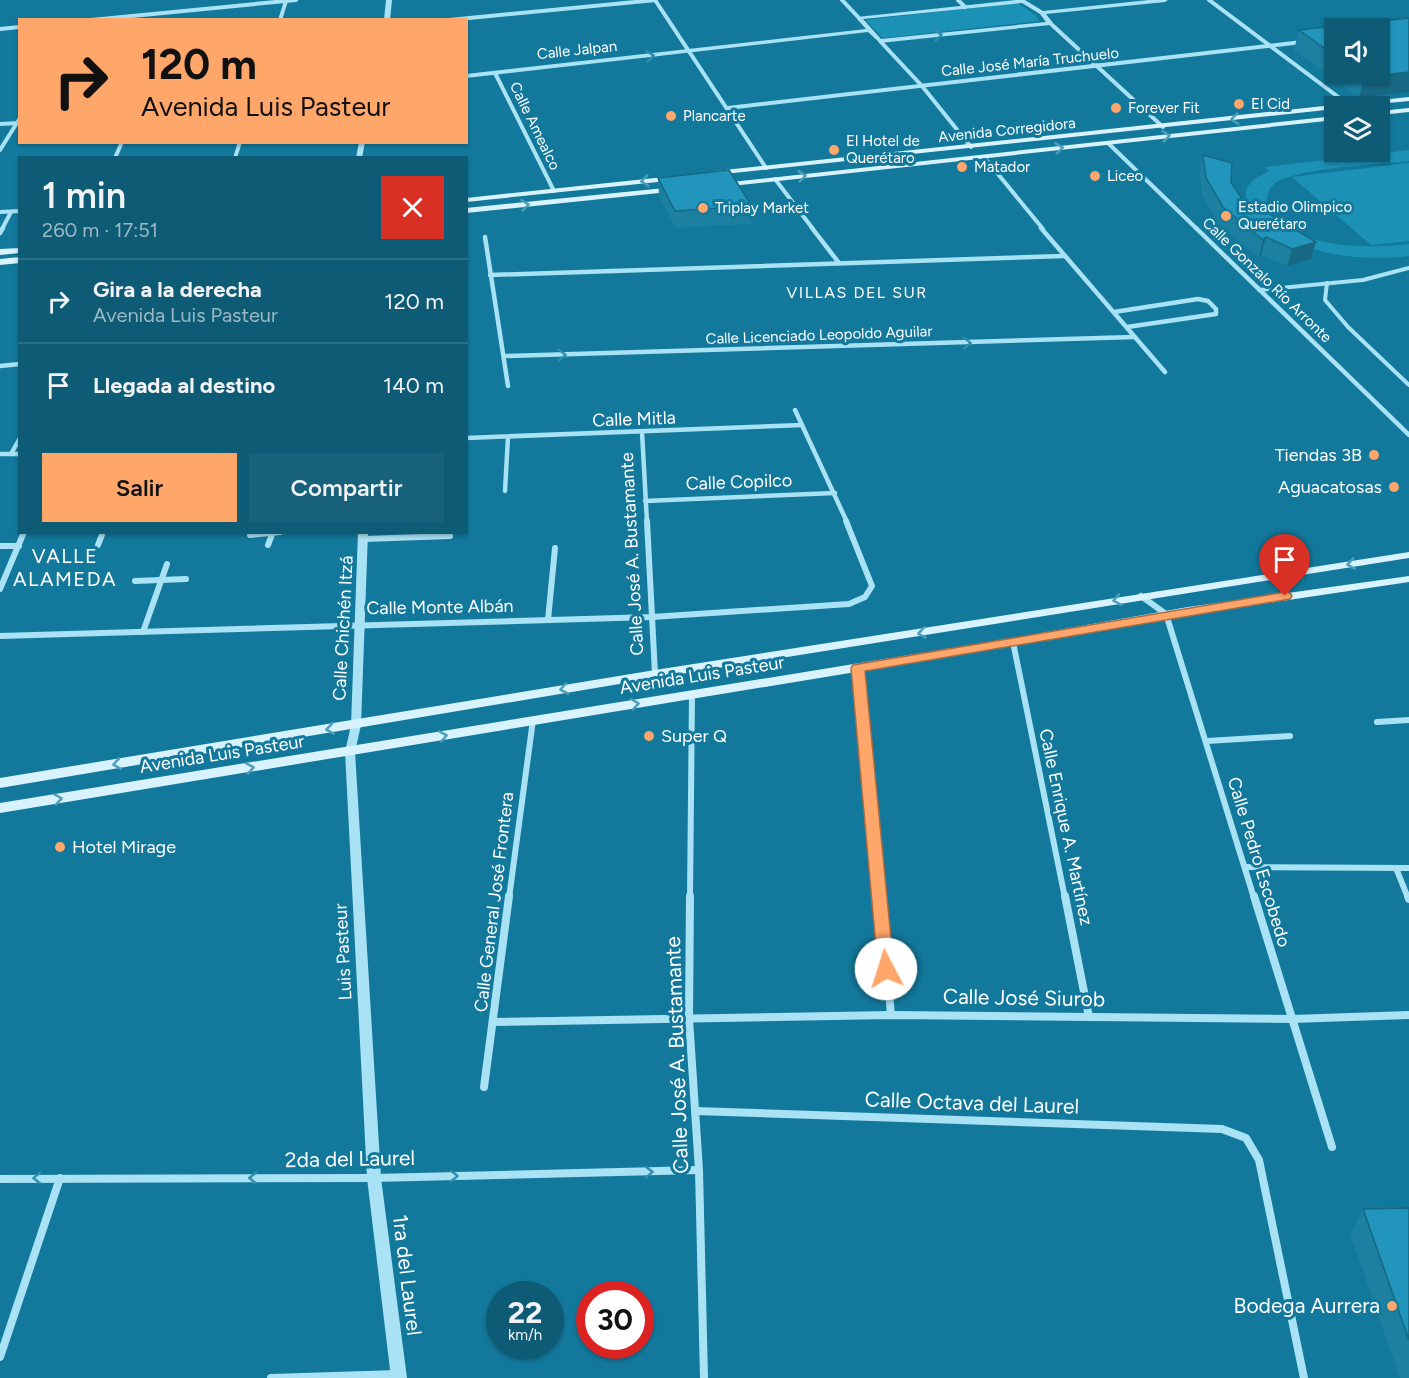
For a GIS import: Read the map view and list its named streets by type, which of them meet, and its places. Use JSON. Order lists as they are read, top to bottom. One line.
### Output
{"streets":{"main road":["Avenida Corregidora","Avenida Luis Pasteur"],"street":["Calle Jalpan","Calle José María Truchuelo","Calle Amealco","Calle Gonzalo Río Arronte","Calle Licenciado Leopoldo Aguilar","Calle Mitla","Calle Copilco","Calle José A. Bustamante","Calle Monte Albán","Calle Chichén Itzá","Calle Enrique A. Martínez","Calle Pedro Escobedo","Calle General José Frontera","Luis Pasteur","Calle José Siurob","Calle Octava del Laurel","2da del Laurel","1ra del Laurel"]},"crossings":[["Calle Jalpan","Calle Amealco"],["Avenida Corregidora","Calle Gonzalo Río Arronte"],["Calle Mitla","Calle José A. Bustamante"],["Calle Copilco","Calle José A. Bustamante"],["Calle Copilco","Calle Monte Albán"],["Calle José A. Bustamante","Calle Monte Albán"],["Calle José A. Bustamante","Avenida Luis Pasteur"],["Calle José A. Bustamante","Calle José Siurob"],["Calle José A. Bustamante","Calle Octava del Laurel"],["Calle José A. Bustamante","2da del Laurel"],["Calle Monte Albán","Calle Chichén Itzá"],["Calle Chichén Itzá","Avenida Luis Pasteur"],["Calle Chichén Itzá","Luis Pasteur"],["Avenida Luis Pasteur","Calle Enrique A. Martínez"],["Avenida Luis Pasteur","Calle Pedro Escobedo"],["Avenida Luis Pasteur","Calle General José Frontera"],["Avenida Luis Pasteur","Luis Pasteur"],["Calle Enrique A. Martínez","Calle José Siurob"],["Calle Pedro Escobedo","Calle José Siurob"],["Calle General José Frontera","Calle José Siurob"],["Luis Pasteur","2da del Laurel"],["Luis Pasteur","1ra del Laurel"],["2da del Laurel","1ra del Laurel"]],"one_way":["Calle Licenciado Leopoldo Aguilar"],"districts":["VILLAS DEL SUR","VALLE ALAMEDA"],"places":["El Cid","Forever Fit","Plancarte","El Hotel de Querétaro","Matador","Liceo","Triplay Market","Estadio Olimpico Querétaro","Tiendas 3B","Aguacatosas","Super Q","Hotel Mirage","Bodega Aurrera"],"page":{"turn":["120 m","Avenida Luis Pasteur"],"heading":["1 min","260 m · 17:51"],"list":[{"name":"Gira a la derecha","note":"Avenida Luis Pasteur","value":"120 m"},{"name":"Llegada al destino","value":"140 m"}],"buttons":["Salir","Compartir"],"speed":"22 km/h","limit":"30"}}
